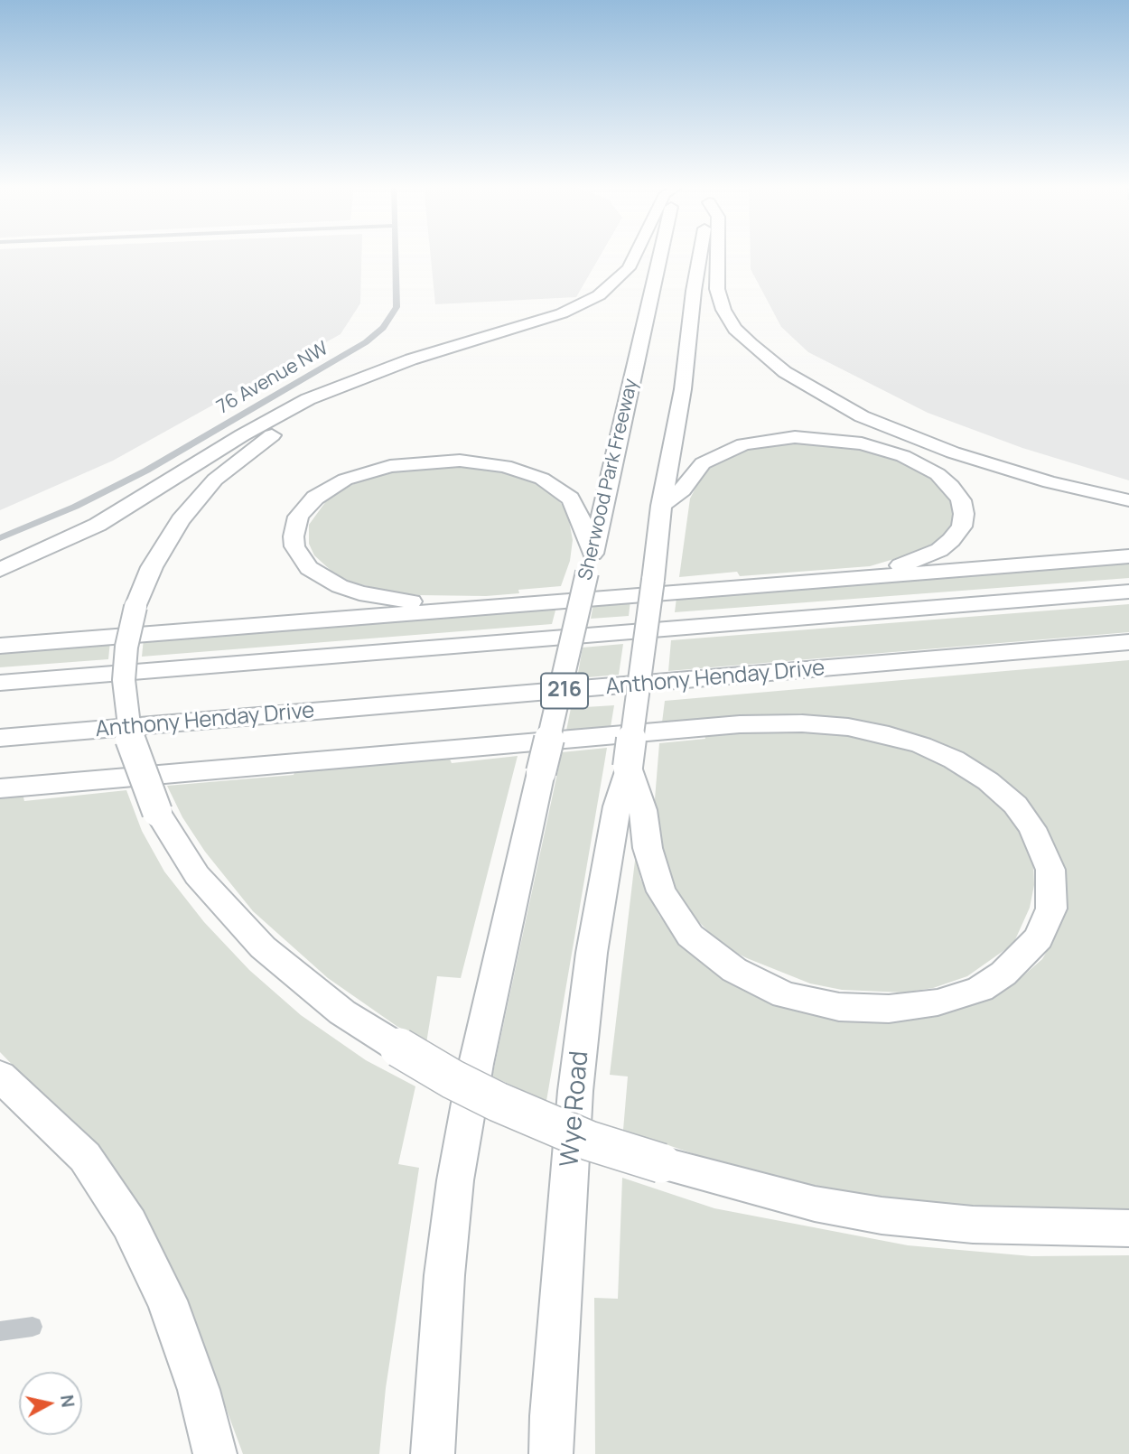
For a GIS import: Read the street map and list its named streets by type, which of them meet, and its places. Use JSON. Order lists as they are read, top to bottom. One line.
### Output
{"streets":{"highway":["Sherwood Park Freeway","Anthony Henday Drive","216","Wye Road"],"street":["76 Avenue NW"]},"north":"right"}
